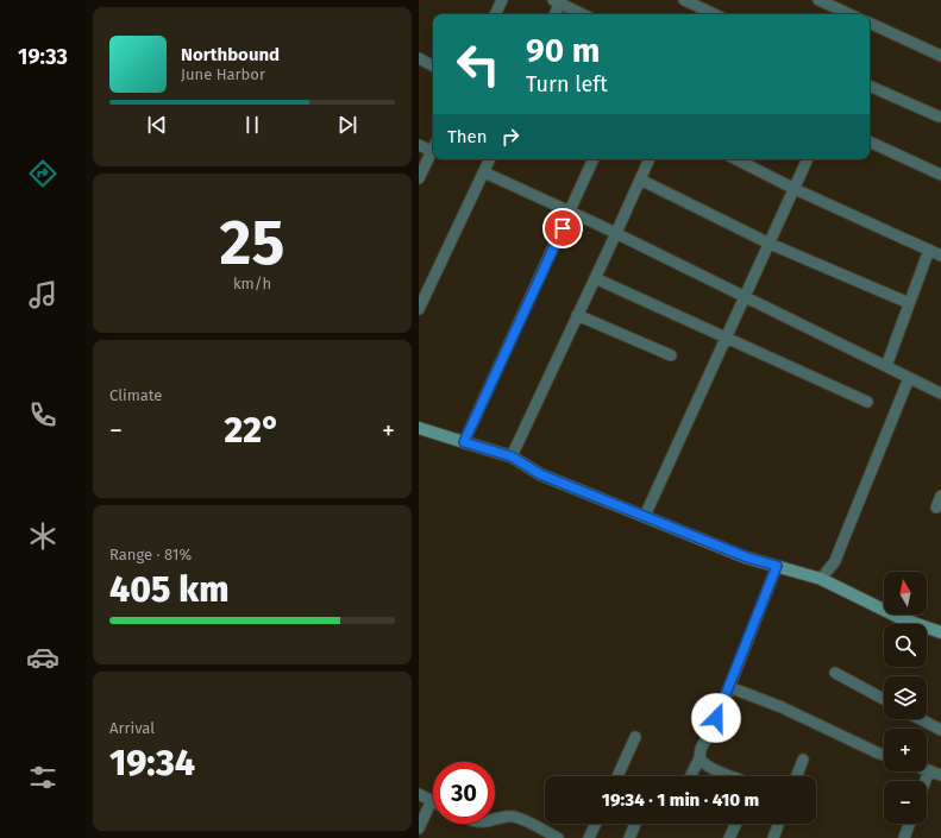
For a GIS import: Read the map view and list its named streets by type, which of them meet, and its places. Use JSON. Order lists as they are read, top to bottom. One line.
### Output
{"north":"top","page":{"tabs":"19:33","turn":["90 m","Turn left"],"song":["Northbound","June Harbor"],"then":"Then","tile":[["25","km/h"],"Climate",["Range · 81%","405 km"],["Arrival","19:34"]],"heat":["−","22°","+"],"map_buttons":["+","−"],"limit":"30","trip":"19:34 · 1 min · 410 m"}}
